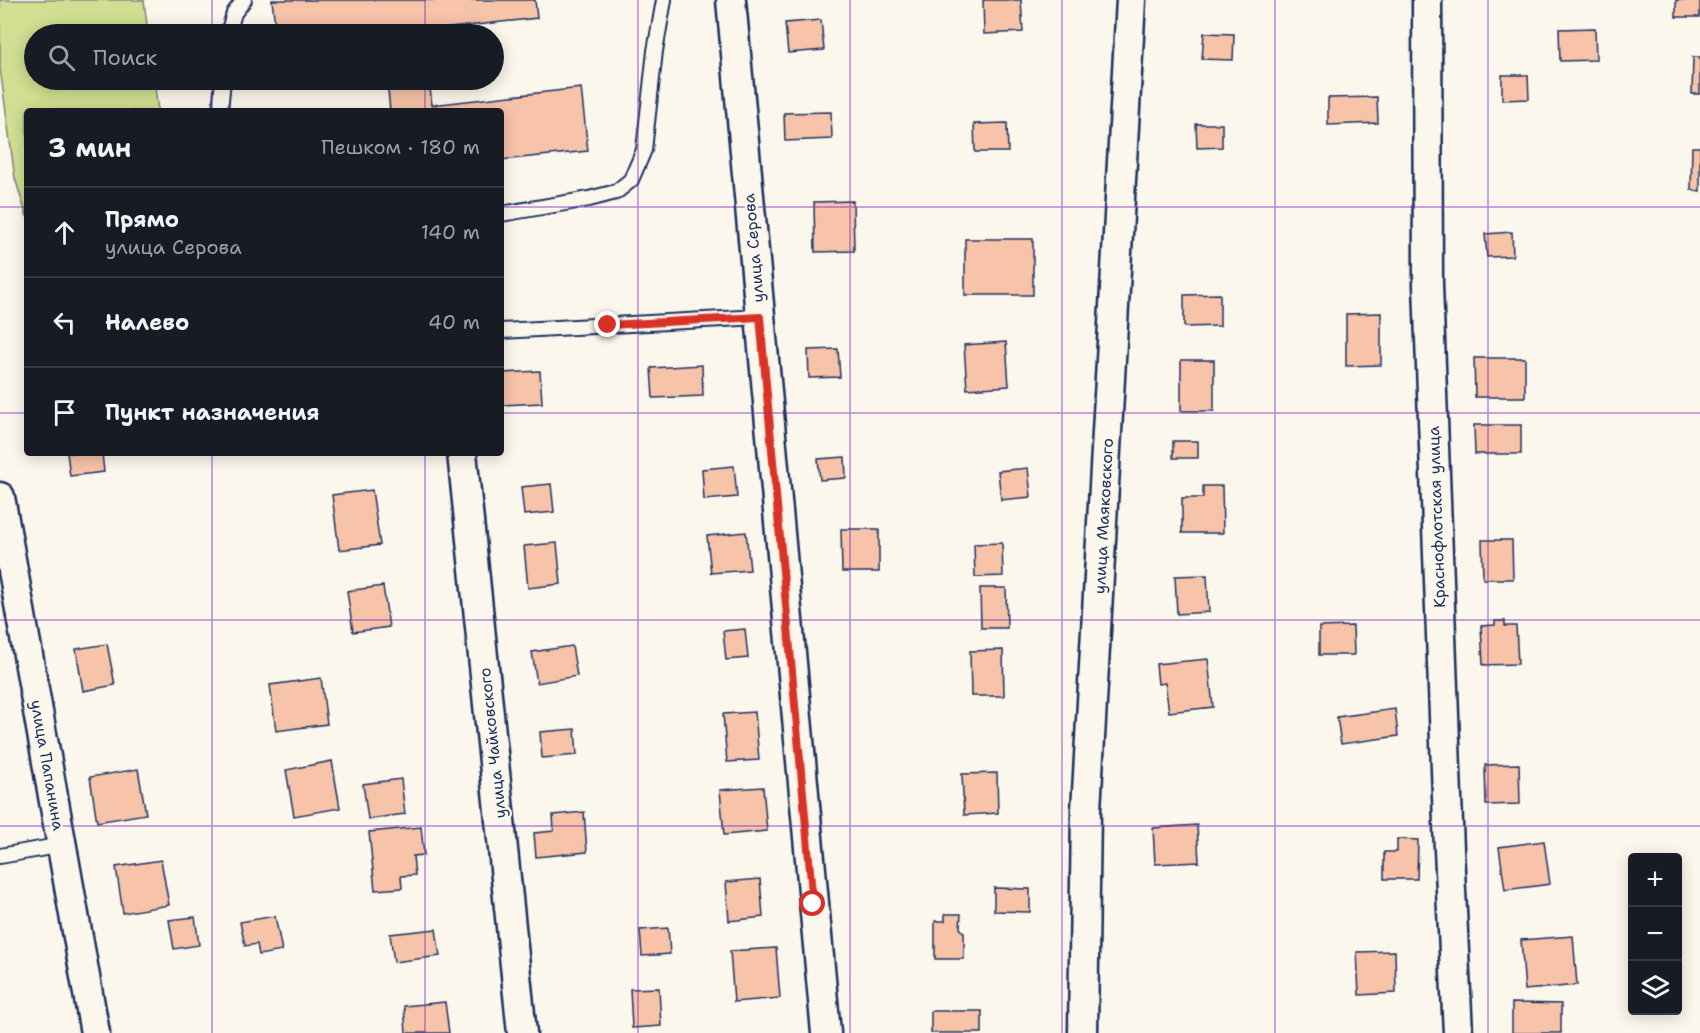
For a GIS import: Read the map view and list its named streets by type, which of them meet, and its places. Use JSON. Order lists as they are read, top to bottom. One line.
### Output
{"streets":{"street":["улица Серова","улица Маяковского","Краснофлотская улица","улица Чайковского","улица Папанина"]},"page":{"search":"Поиск","heading":["3 мин","Пешком · 180 m"],"list":[["Прямо","улица Серова","140 m"],["Налево","40 m"],"Пункт назначения"],"map_buttons":["+","−"]}}
